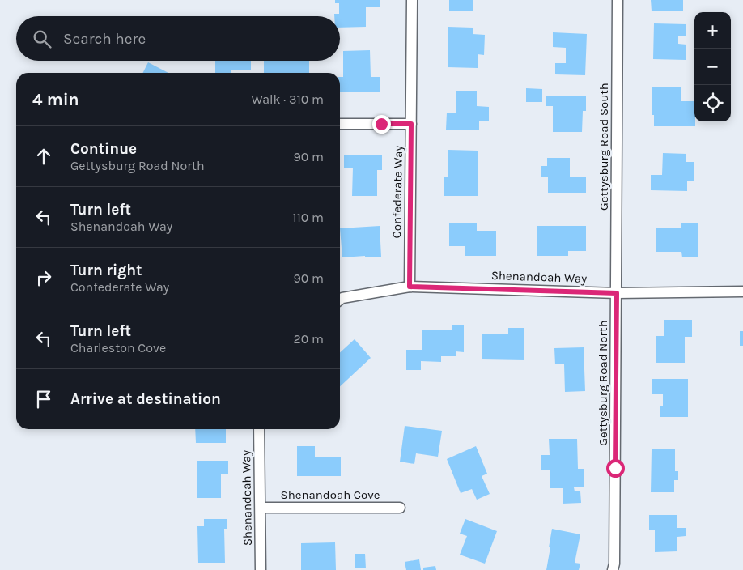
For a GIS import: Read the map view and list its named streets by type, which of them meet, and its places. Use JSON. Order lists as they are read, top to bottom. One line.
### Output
{"streets":{"street":["Gettysburg Road South","Confederate Way","Shenandoah Way","Gettysburg Road North","Shenandoah Cove"]},"crossings":[["Gettysburg Road South","Shenandoah Way"],["Gettysburg Road South","Gettysburg Road North"],["Confederate Way","Shenandoah Way"],["Shenandoah Way","Gettysburg Road North"],["Shenandoah Way","Shenandoah Cove"]],"page":{"map_buttons":["+","−"],"search":"Search here","heading":["4 min","Walk · 310 m"],"list":[["Continue","Gettysburg Road North","90 m"],["Turn left","Shenandoah Way","110 m"],["Turn right","Confederate Way","90 m"],["Turn left","Charleston Cove","20 m"],"Arrive at destination"]}}
